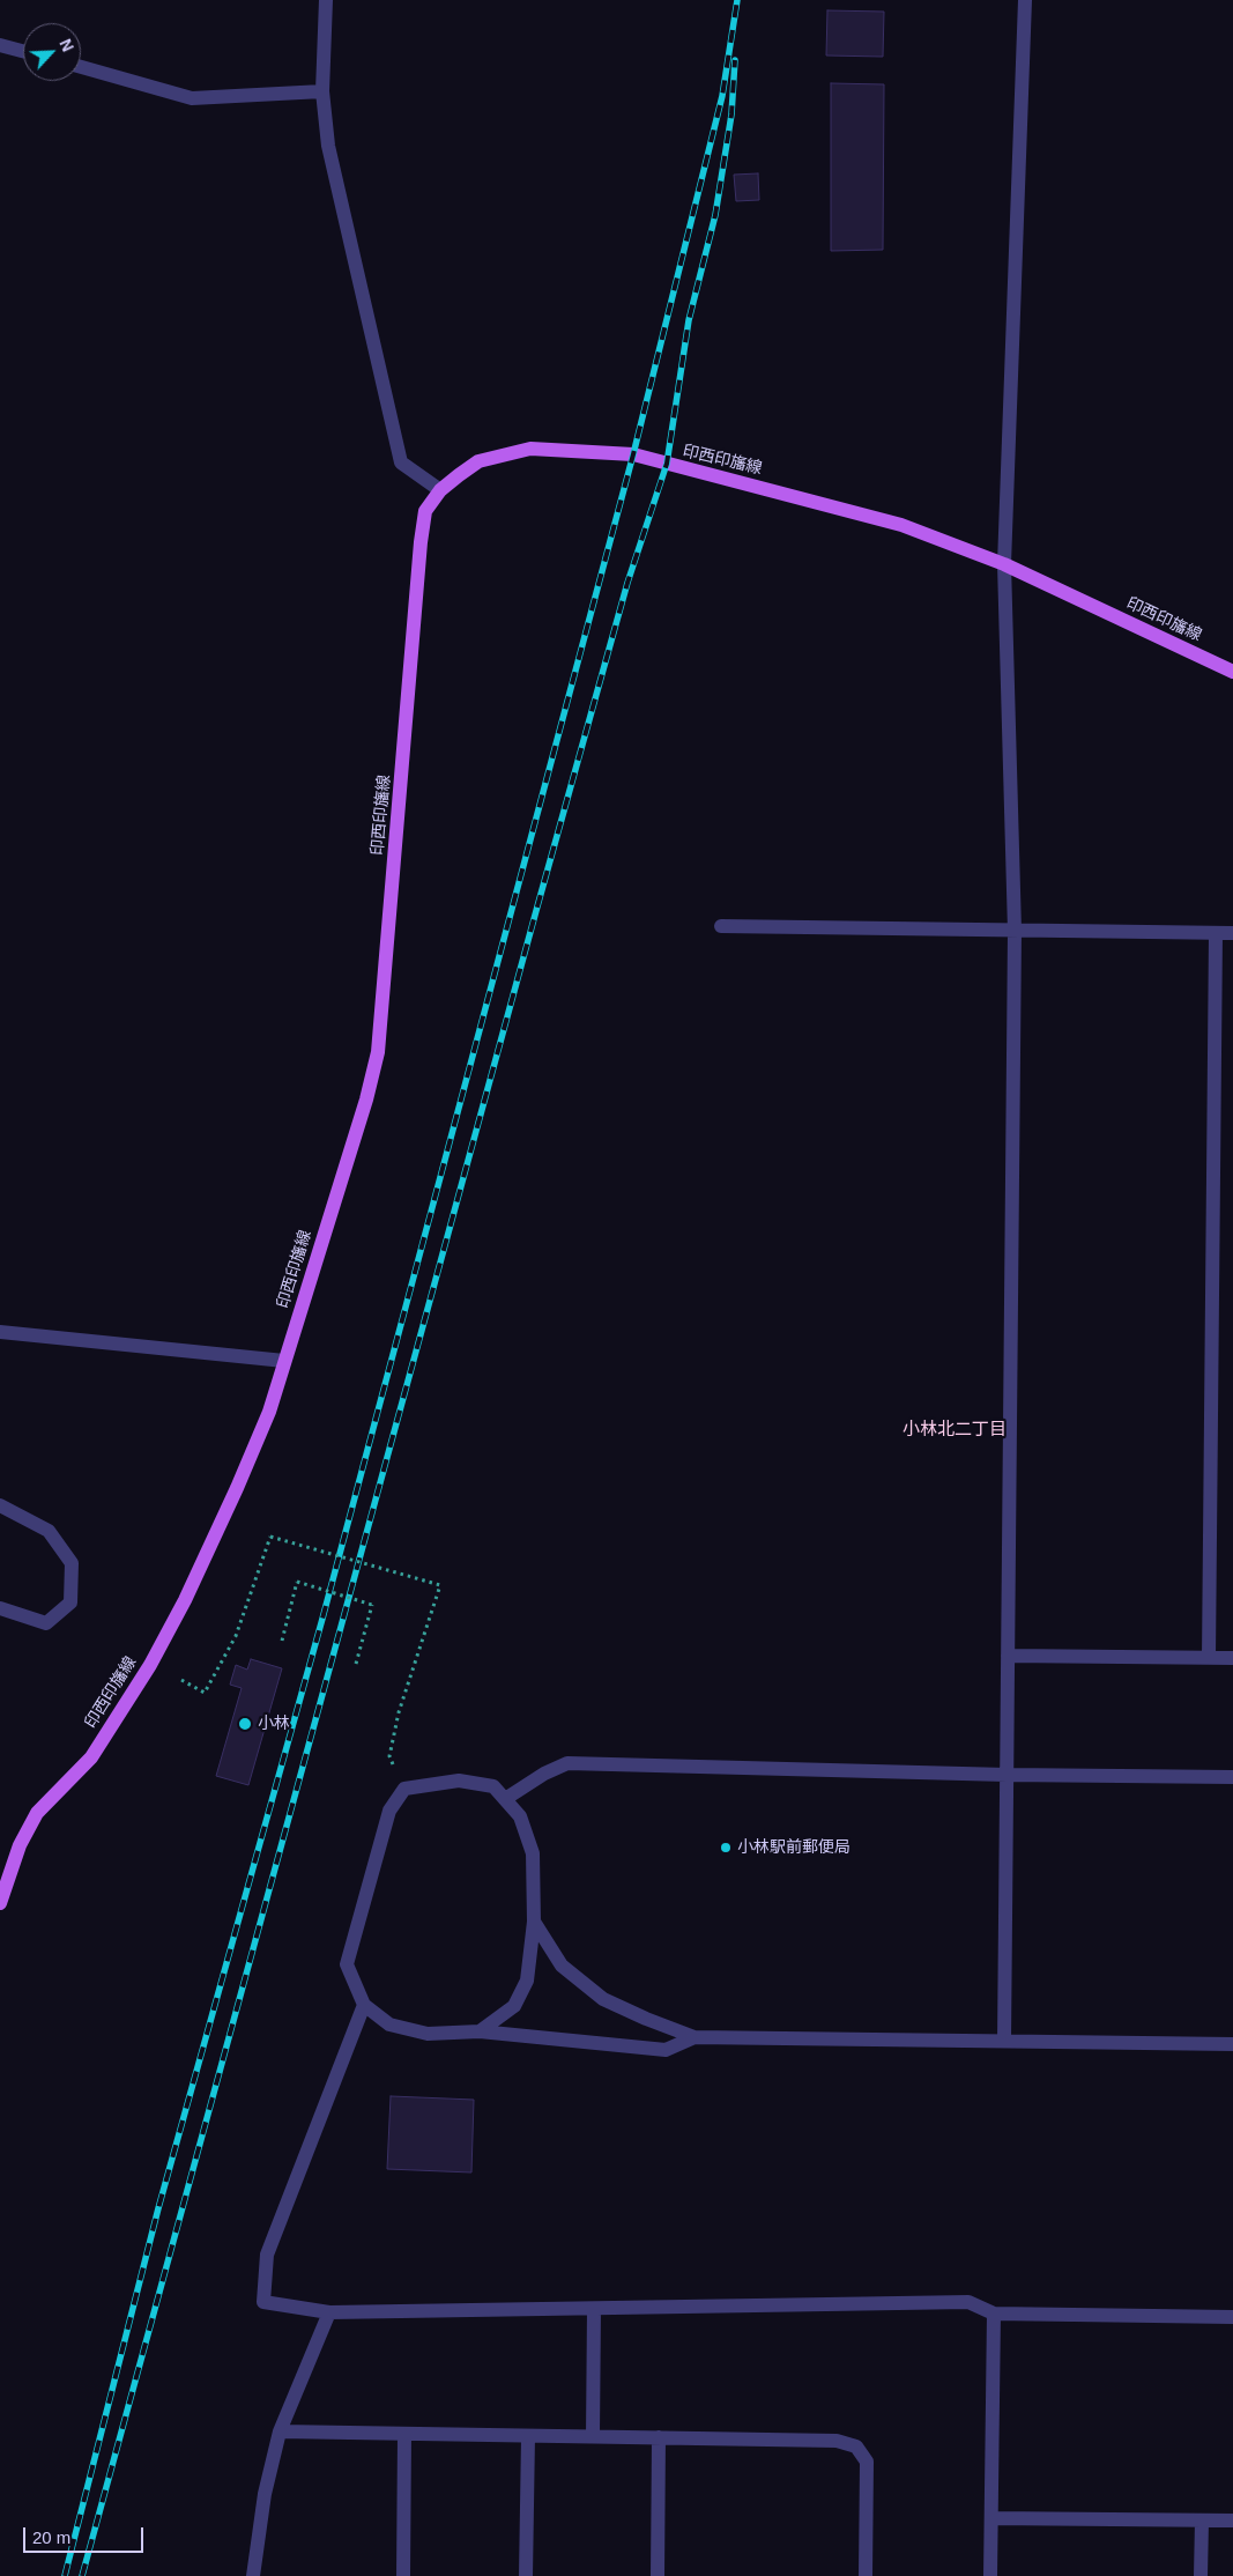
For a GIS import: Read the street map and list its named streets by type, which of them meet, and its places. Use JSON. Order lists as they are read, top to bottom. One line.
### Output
{"streets":{"main road":["印西印旛線"]},"districts":["小林北二丁目"],"places":["小林","小林駅前郵便局"],"scale_bar":"20 m","north":"top right"}
